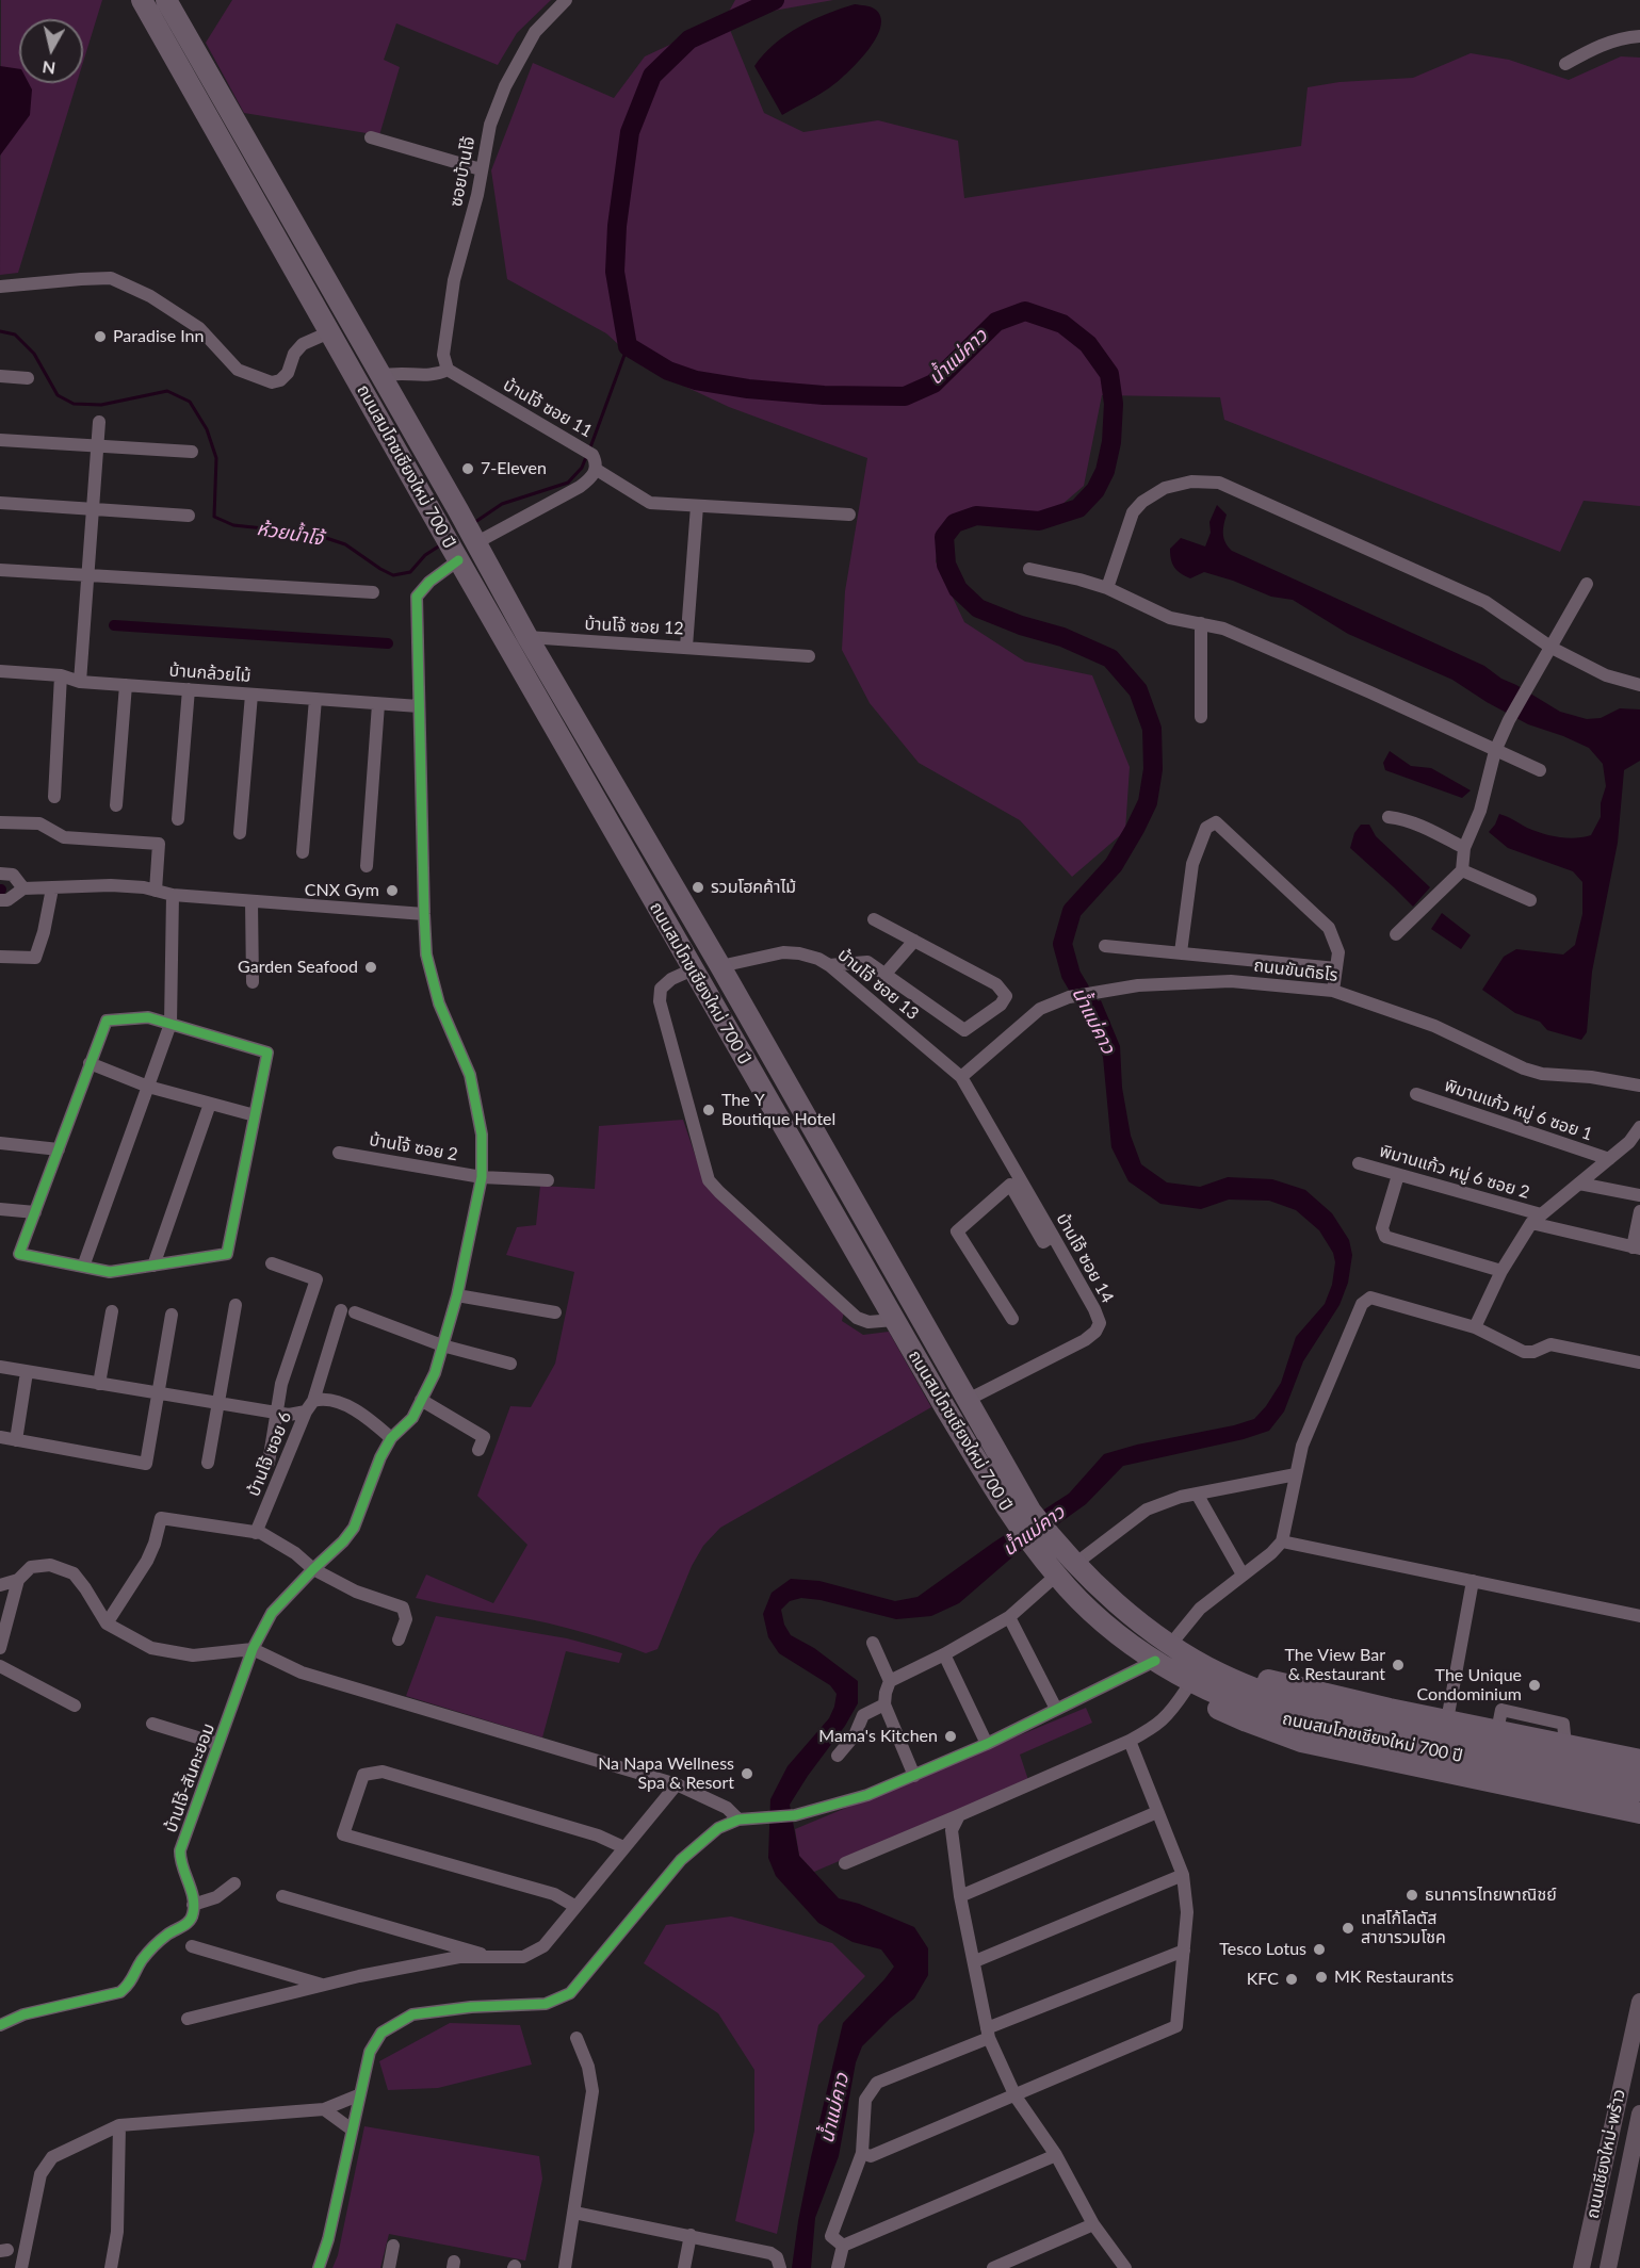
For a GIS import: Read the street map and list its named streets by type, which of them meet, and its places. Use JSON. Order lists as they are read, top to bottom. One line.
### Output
{"streets":{"main road":["ถนนสมโภชเชียงใหม่ 700 ปี","ถนนเชียงใหม่-พร้าว"],"street":["ซอยบ้านโจ้","บ้านโจ้ ซอย 11","บ้านโจ้ ซอย 12","บ้านกล้วยไม้","ถนนขันติธโร","บ้านโจ้ ซอย 13","พิมานแก้ว หมู่ 6 ซอย 1","บ้านโจ้ ซอย 2","พิมานแก้ว หมู่ 6 ซอย 2","บ้านโจ้ ซอย 14","บ้านโจ้ ซอย 6","บ้านโจ้-สันคะยอม"]},"crossings":[["ซอยบ้านโจ้","บ้านโจ้ ซอย 11"],["ถนนสมโภชเชียงใหม่ 700 ปี","บ้านโจ้ ซอย 12"],["ถนนสมโภชเชียงใหม่ 700 ปี","บ้านโจ้ ซอย 13"],["ถนนสมโภชเชียงใหม่ 700 ปี","บ้านโจ้ ซอย 14"],["ถนนสมโภชเชียงใหม่ 700 ปี","บ้านโจ้-สันคะยอม"],["บ้านกล้วยไม้","บ้านโจ้-สันคะยอม"],["ถนนขันติธโร","บ้านโจ้ ซอย 13"],["ถนนขันติธโร","บ้านโจ้ ซอย 14"],["บ้านโจ้ ซอย 13","บ้านโจ้ ซอย 14"],["บ้านโจ้ ซอย 2","บ้านโจ้-สันคะยอม"],["บ้านโจ้ ซอย 6","บ้านโจ้-สันคะยอม"]],"water":["น้ำแม่คาว","ห้วยน้ำโจ้"],"places":["Paradise Inn","7-Eleven","รวมโฮคค้าไม้","CNX Gym","Garden Seafood","The Y Boutique Hotel","The View Bar & Restaurant","The Unique Condominium","Mama's Kitchen","Na Napa Wellness Spa & Resort","ธนาคารไทยพาณิชย์","เทสโก้โลตัส สาขารวมโชค","Tesco Lotus","MK Restaurants","KFC"],"north":"bottom"}
